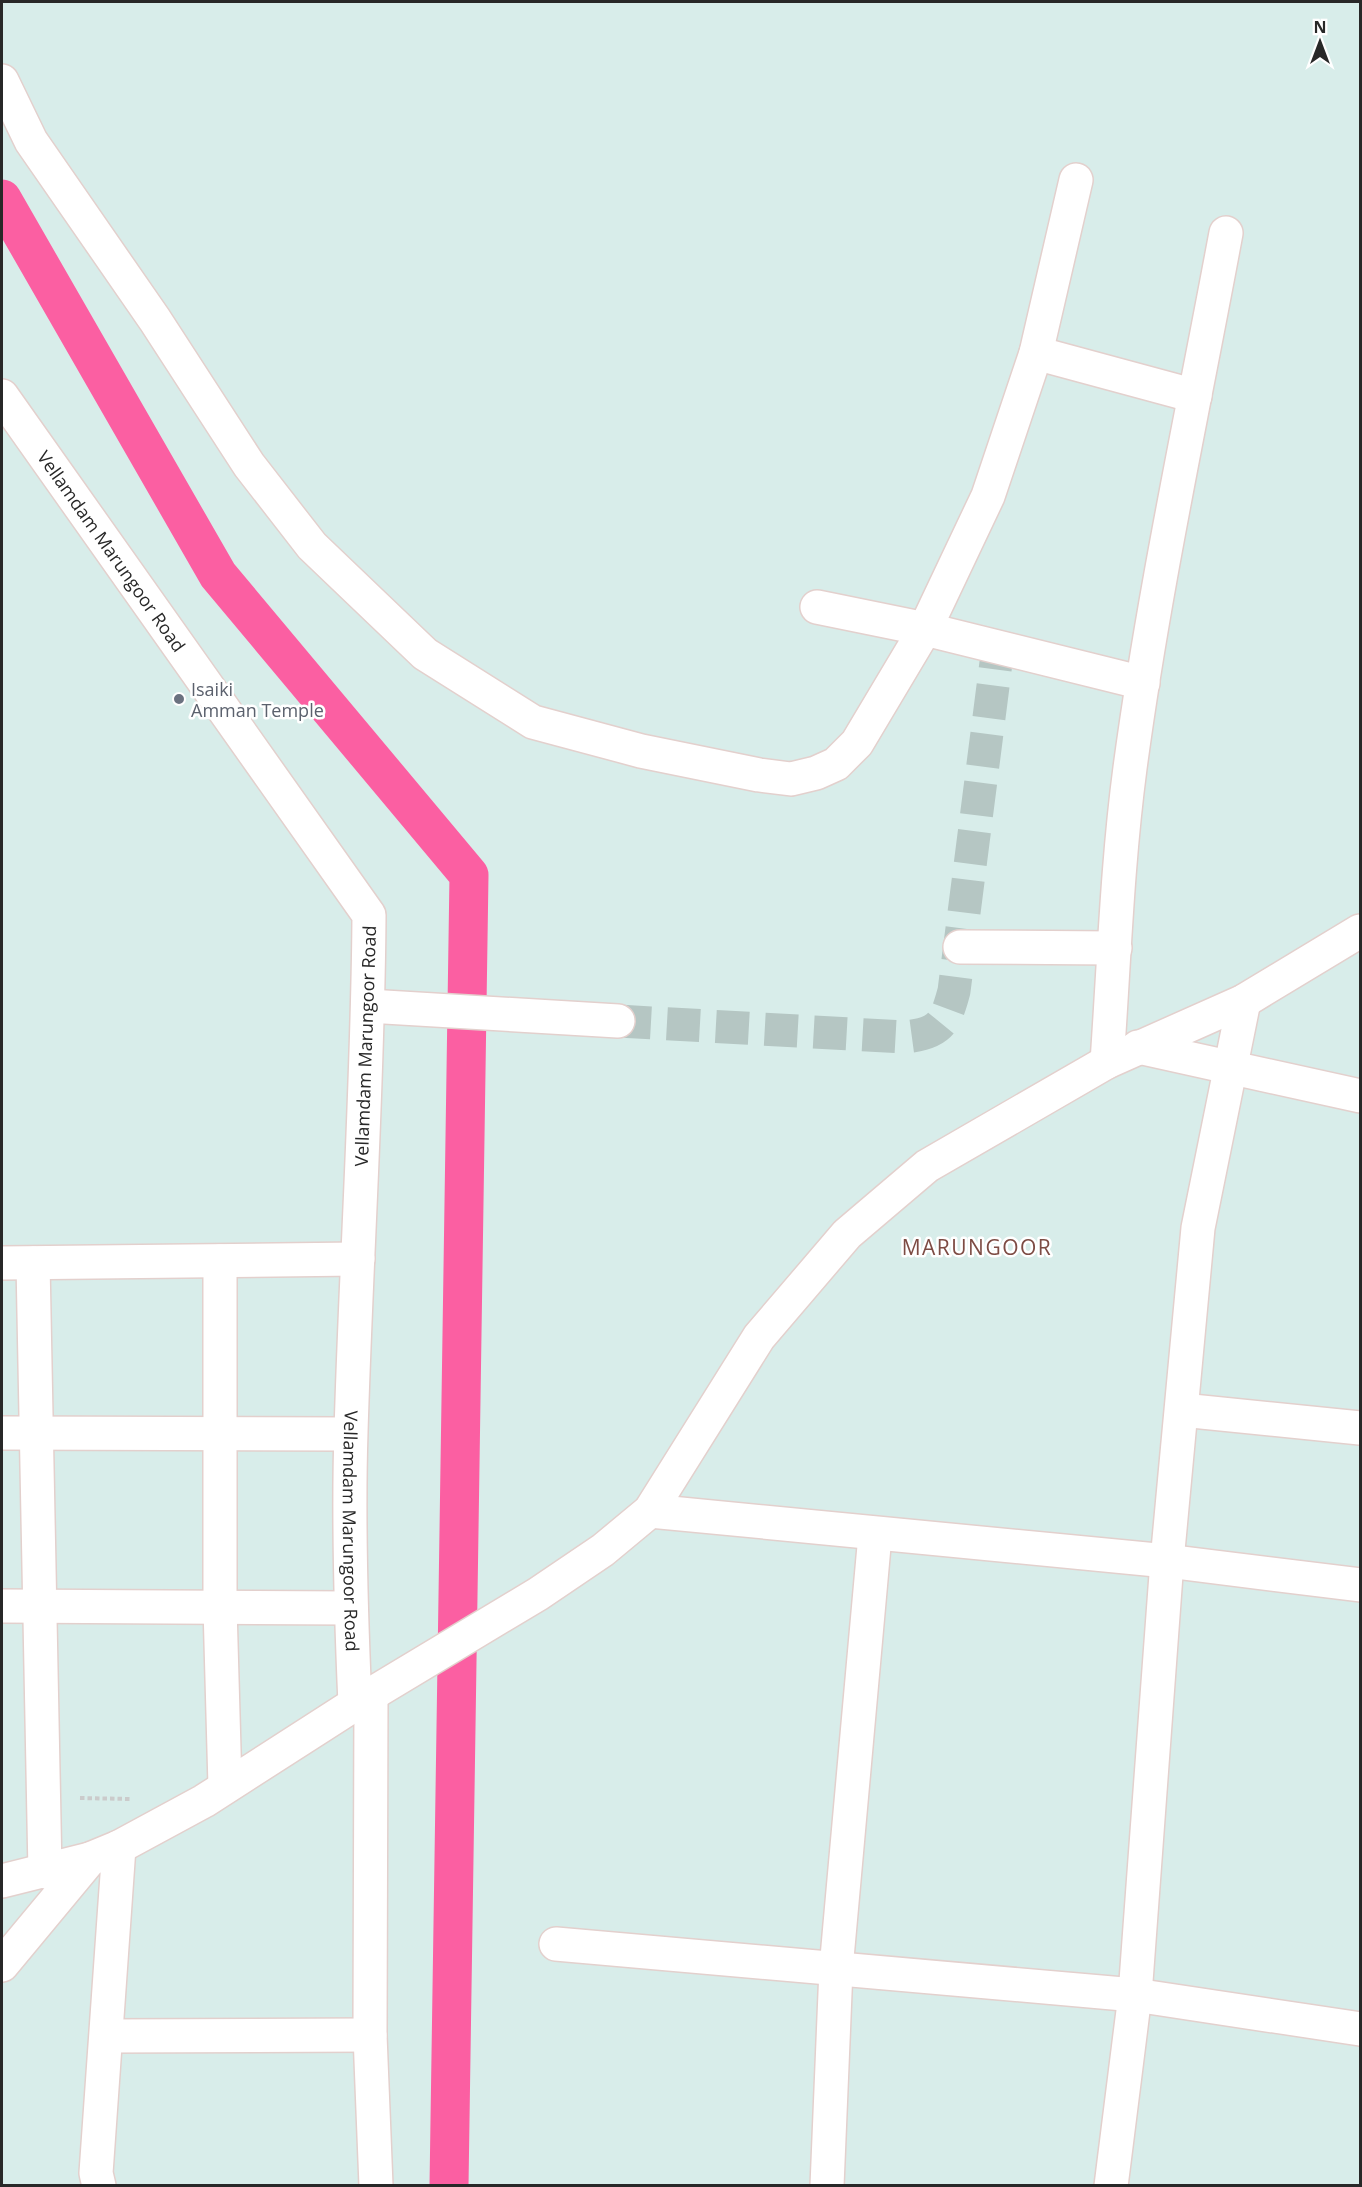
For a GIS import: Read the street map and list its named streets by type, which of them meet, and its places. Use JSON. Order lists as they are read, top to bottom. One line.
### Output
{"streets":{"street":["Vellamdam Marungoor Road"]},"districts":["MARUNGOOR"],"places":["Isaiki Amman Temple"],"north":"top"}
